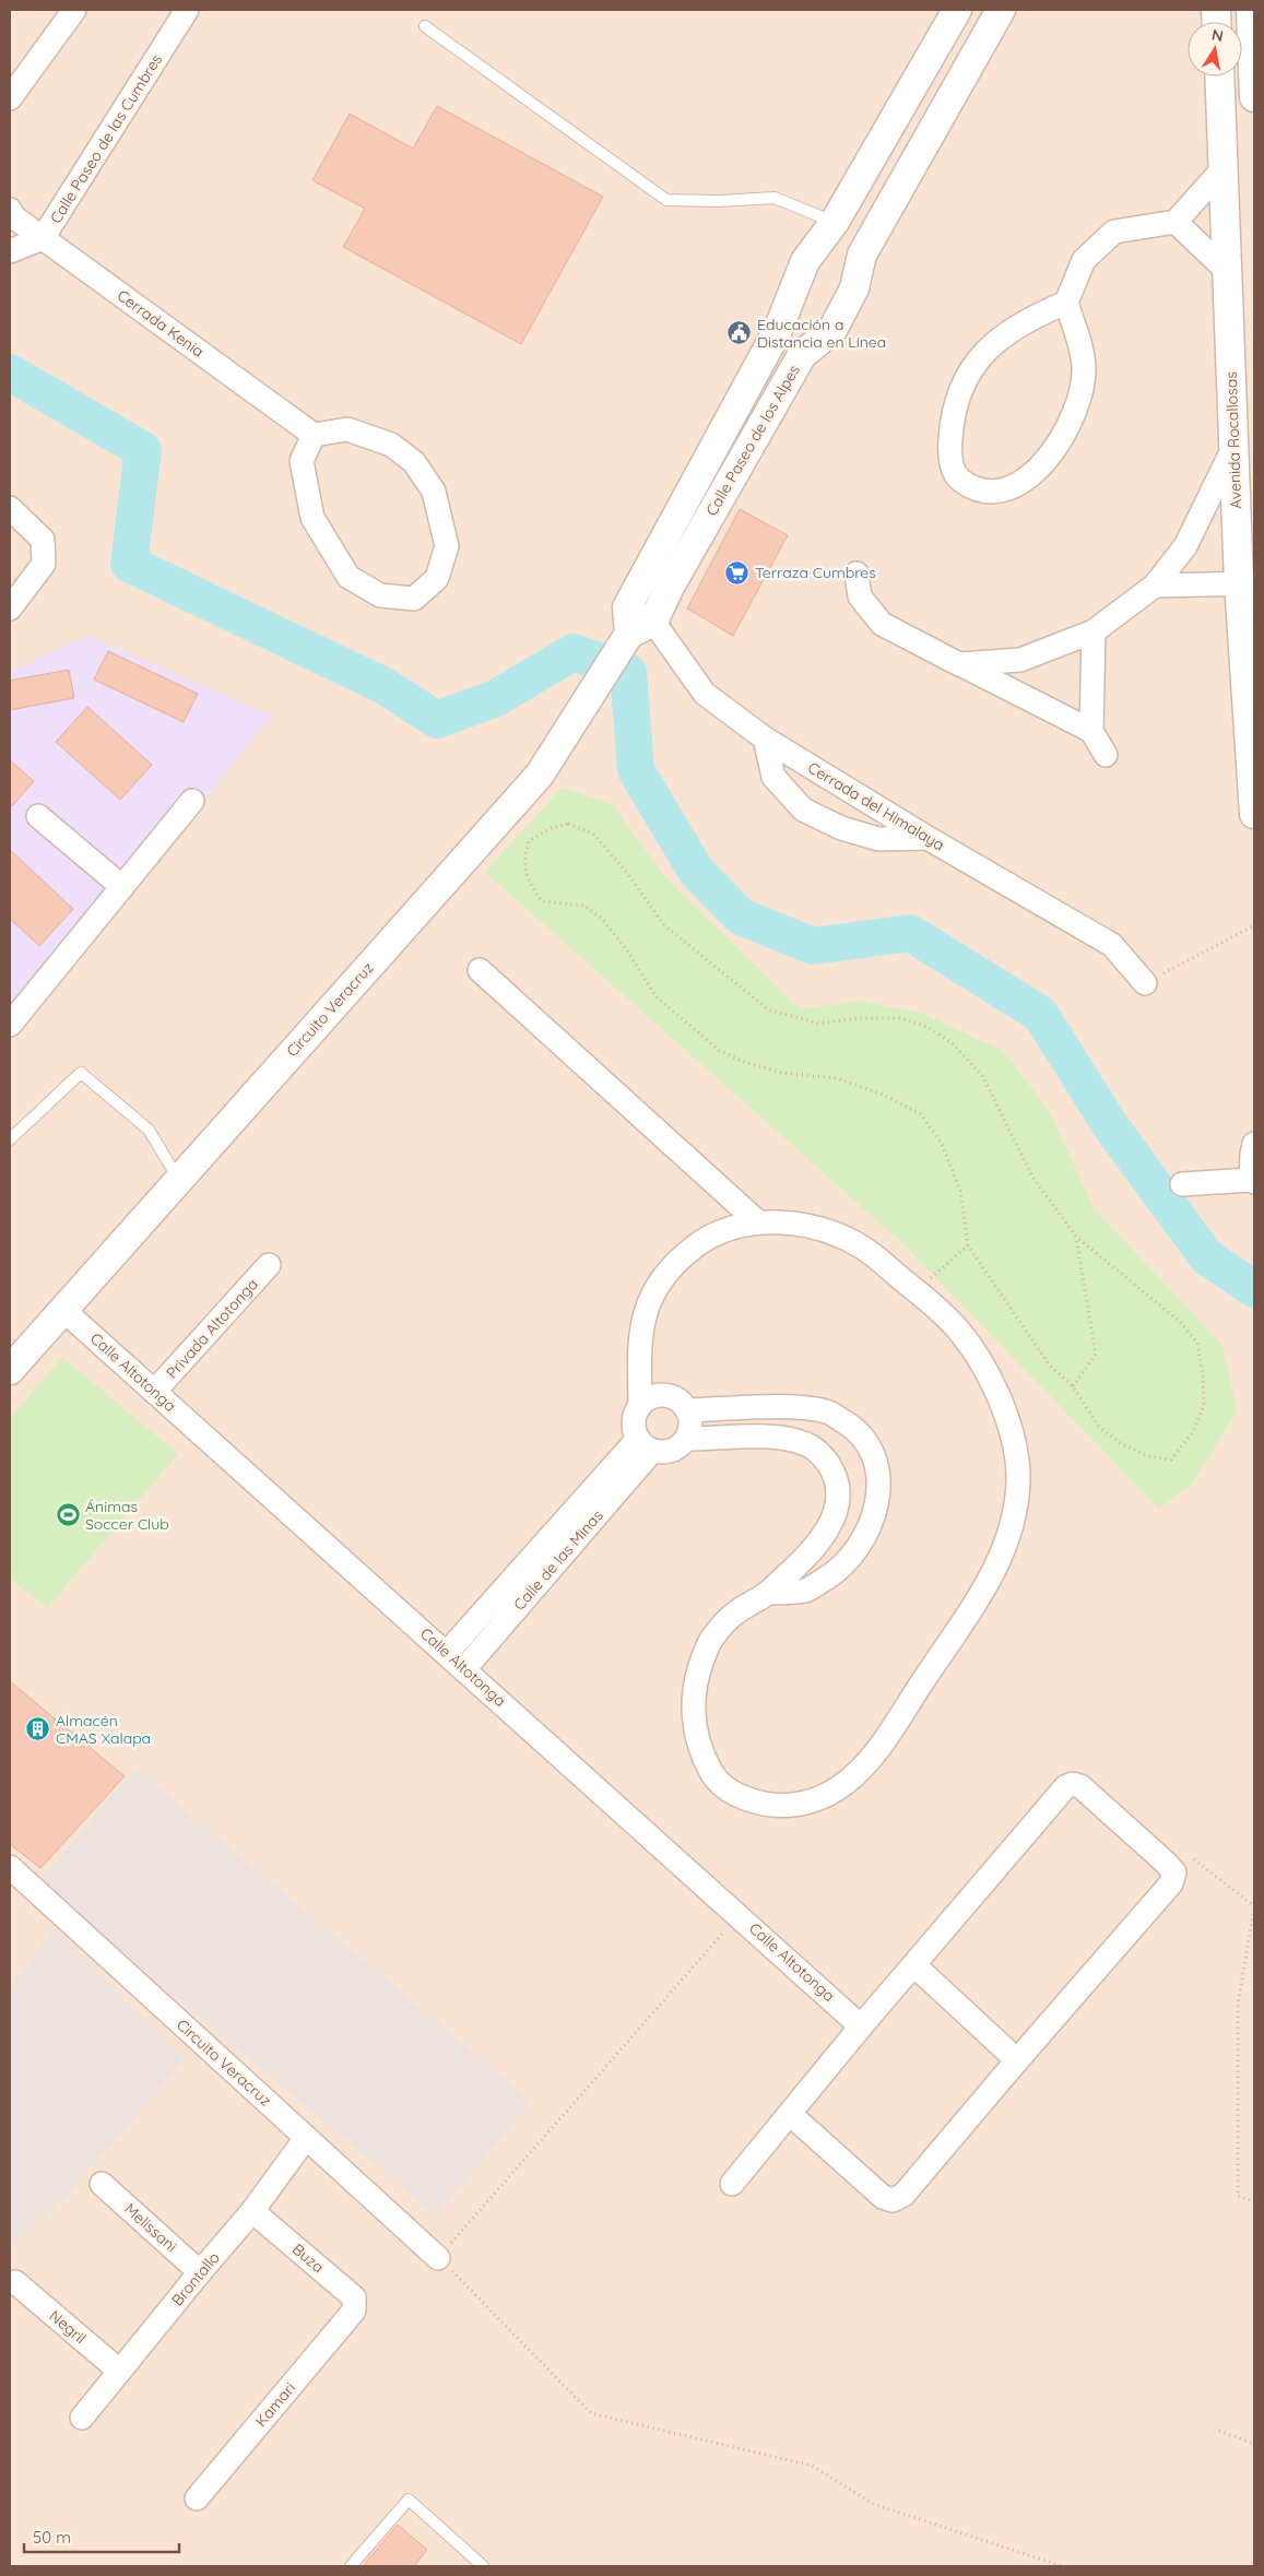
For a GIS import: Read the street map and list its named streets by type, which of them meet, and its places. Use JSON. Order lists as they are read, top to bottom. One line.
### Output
{"streets":{"street":["Calle Paseo de las Cumbres","Cerrada Kenia","Calle Paseo de los Alpes","Avenida Rocallosas","Cerrada del Himalaya","Circuito Veracruz","Privada Altotonga","Calle Altotonga","Calle de las Minas","Melissani","Buza","Brontallo","Negril","Kamari"]},"crossings":[["Calle Paseo de las Cumbres","Cerrada Kenia"],["Calle Paseo de los Alpes","Cerrada del Himalaya"],["Calle Paseo de los Alpes","Circuito Veracruz"],["Cerrada del Himalaya","Circuito Veracruz"],["Circuito Veracruz","Calle Altotonga"],["Circuito Veracruz","Brontallo"],["Privada Altotonga","Calle Altotonga"],["Calle Altotonga","Calle de las Minas"],["Melissani","Brontallo"],["Buza","Brontallo"],["Buza","Kamari"],["Brontallo","Negril"]],"places":{"public building":["Educación a Distancia en Línea"],"supermarket":["Terraza Cumbres"],"sports":["Ánimas Soccer Club"],"building":["Almacén CMAS Xalapa"]},"scale_bar":"50 m","north":"top"}
